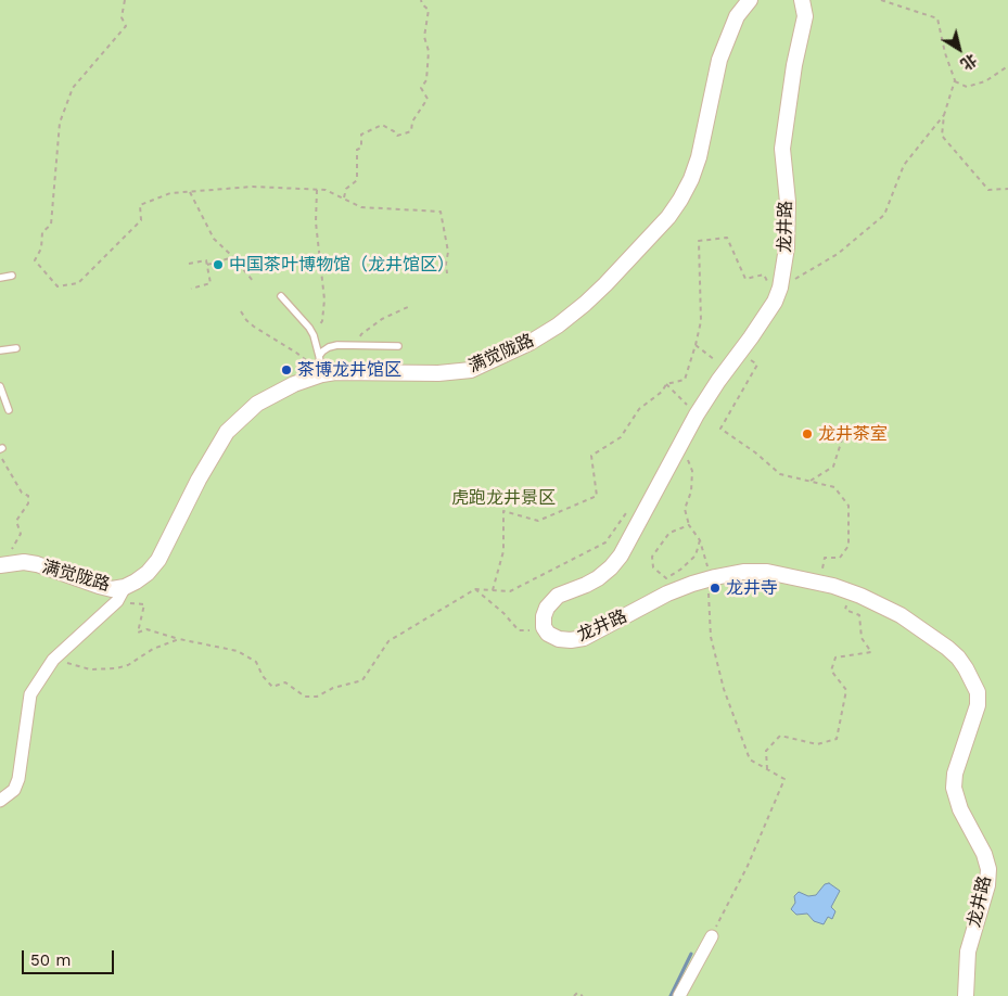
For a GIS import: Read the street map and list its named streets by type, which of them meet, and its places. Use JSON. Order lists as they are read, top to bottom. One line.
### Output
{"streets":{"street":["龙井路","满觉陇路"]},"parks":["虎跑龙井景区"],"places":["中国茶叶博物馆（龙井馆区）","茶博龙井馆区","龙井茶室","龙井寺"],"scale_bar":"50 m","north":"bottom right"}
